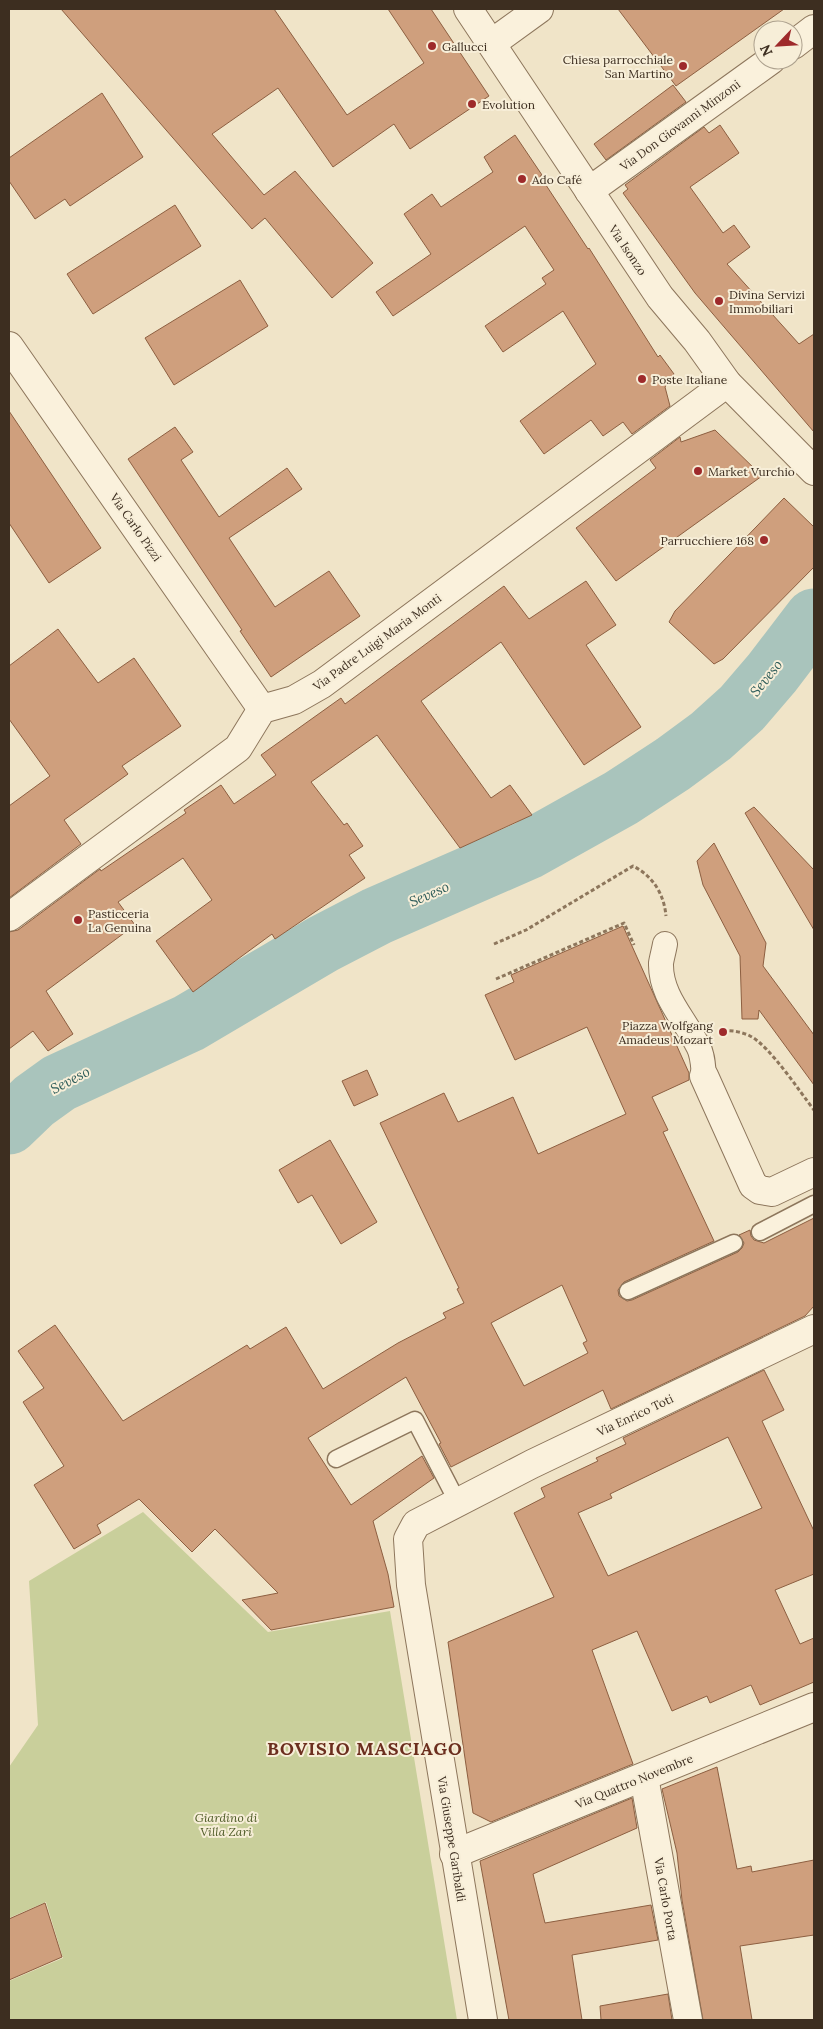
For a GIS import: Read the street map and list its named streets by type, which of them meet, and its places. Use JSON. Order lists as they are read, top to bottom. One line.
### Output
{"streets":{"street":["Via Don Giovanni Minzoni","Via Isonzo","Via Carlo Pizzi","Via Padre Luigi Maria Monti","Via Enrico Toti","Via Quattro Novembre","Via Giuseppe Garibaldi","Via Carlo Porta"]},"crossings":[["Via Don Giovanni Minzoni","Via Isonzo"],["Via Isonzo","Via Padre Luigi Maria Monti"],["Via Carlo Pizzi","Via Padre Luigi Maria Monti"],["Via Enrico Toti","Via Giuseppe Garibaldi"],["Via Quattro Novembre","Via Giuseppe Garibaldi"],["Via Quattro Novembre","Via Carlo Porta"]],"districts":["BOVISIO MASCIAGO"],"water":["Seveso"],"parks":["Giardino di Villa Zari"],"places":["Gallucci","Chiesa parrocchiale San Martino","Evolution","Ado Café","Divina Servizi Immobiliari","Poste Italiane","Market Vurchio","Parrucchiere 168","Pasticceria La Genuina","Piazza Wolfgang Amadeus Mozart"],"north":"bottom left"}
